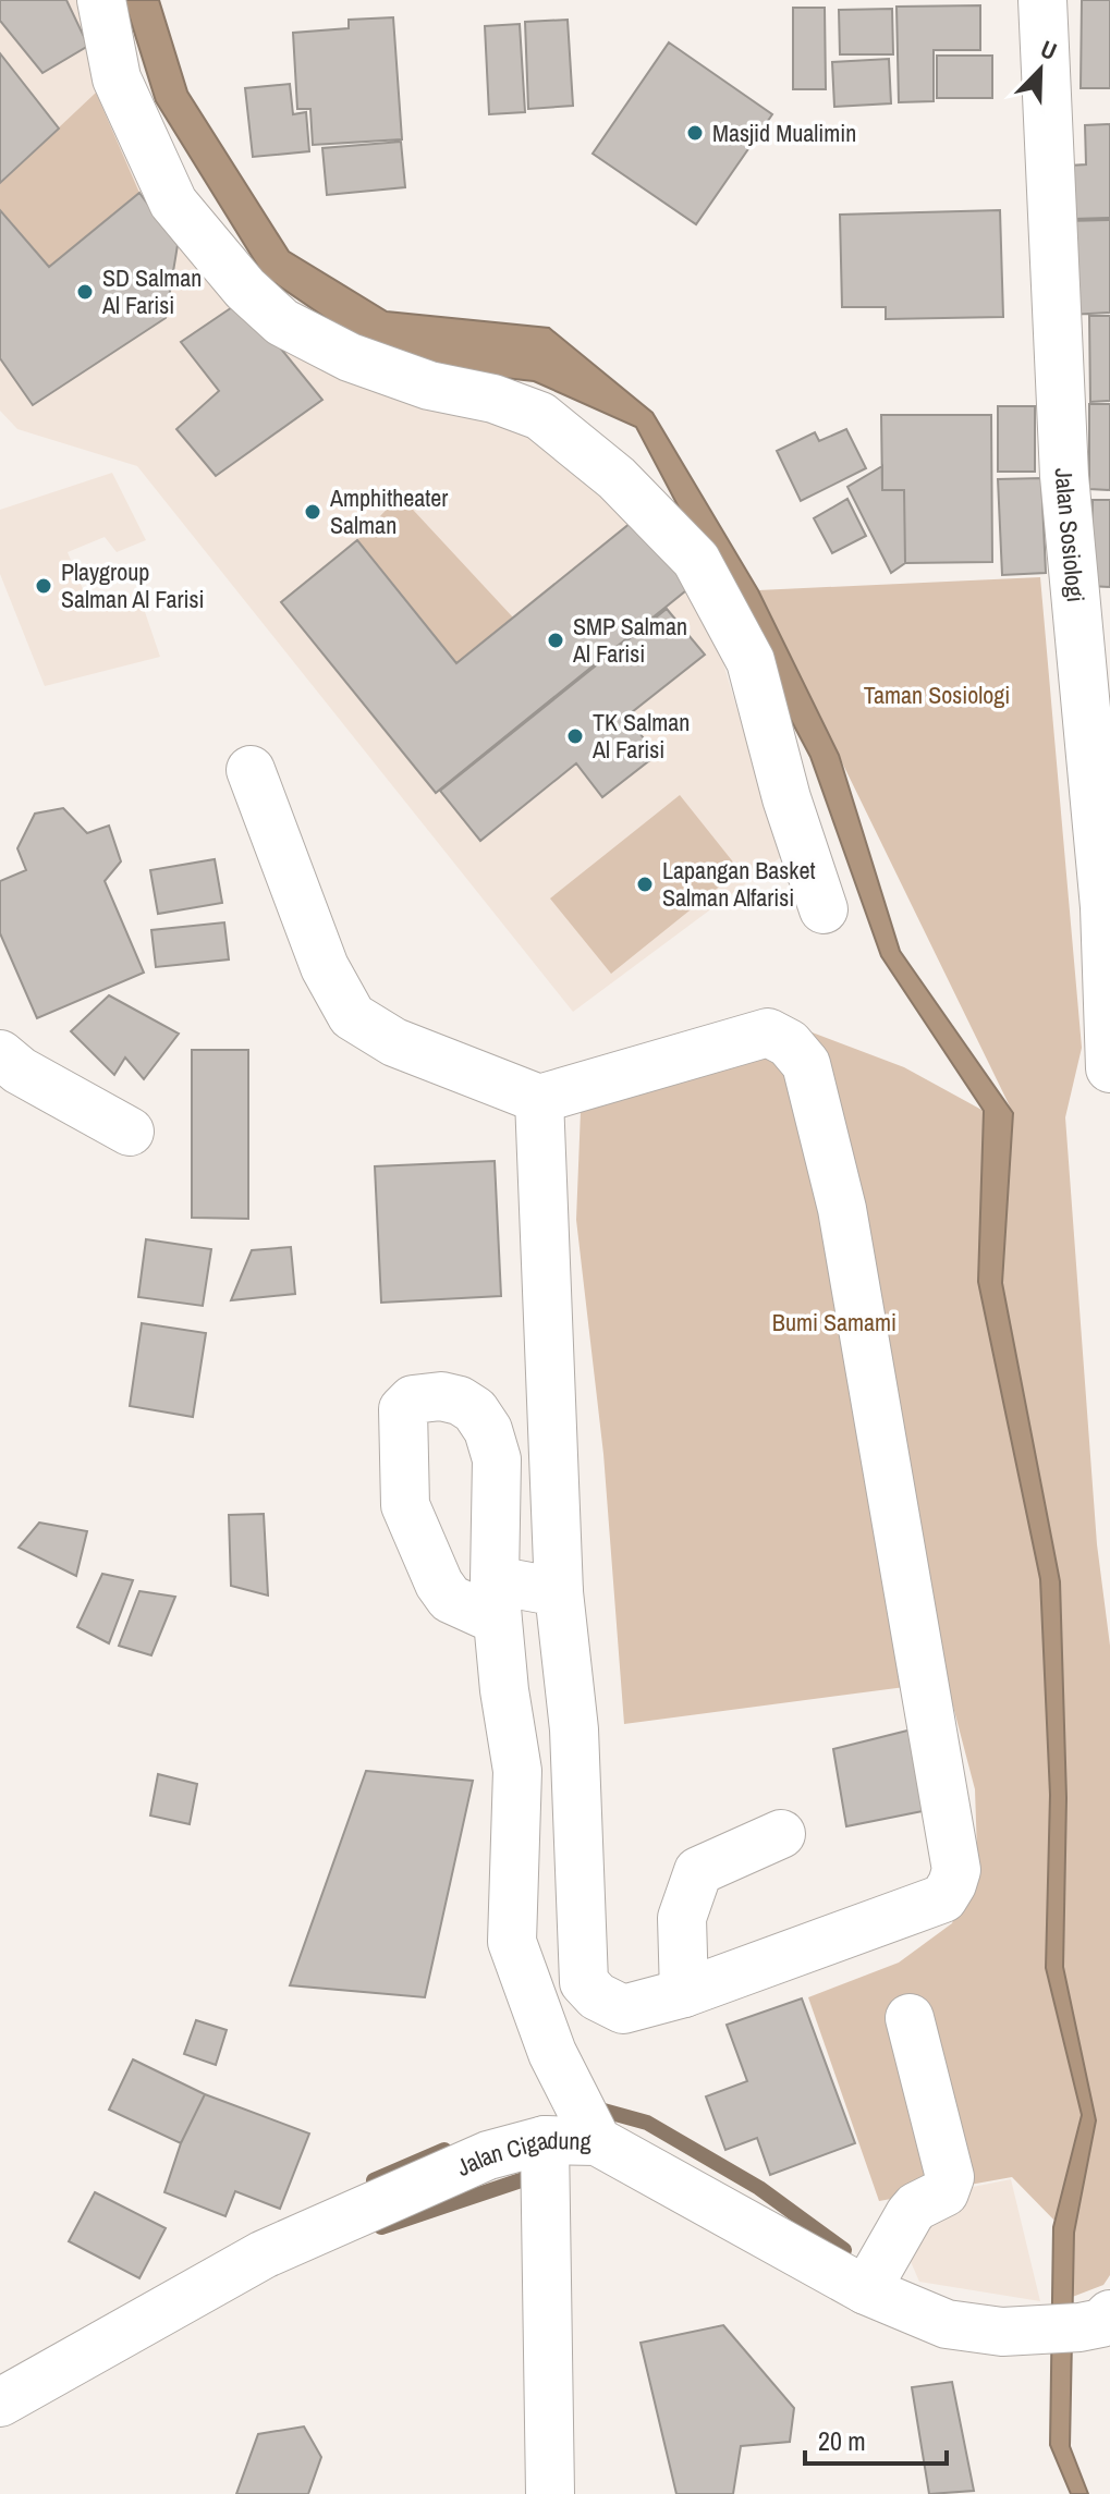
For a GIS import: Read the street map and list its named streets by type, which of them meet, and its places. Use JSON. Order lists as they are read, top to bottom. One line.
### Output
{"streets":{"street":["Jalan Sosiologi","Jalan Cigadung"]},"parks":["Taman Sosiologi","Bumi Samami"],"places":["Masjid Mualimin","SD Salman Al Farisi","Amphitheater Salman","Playgroup Salman Al Farisi","SMP Salman Al Farisi","TK Salman Al Farisi","Lapangan Basket Salman Alfarisi"],"scale_bar":"20 m","north":"top right"}
